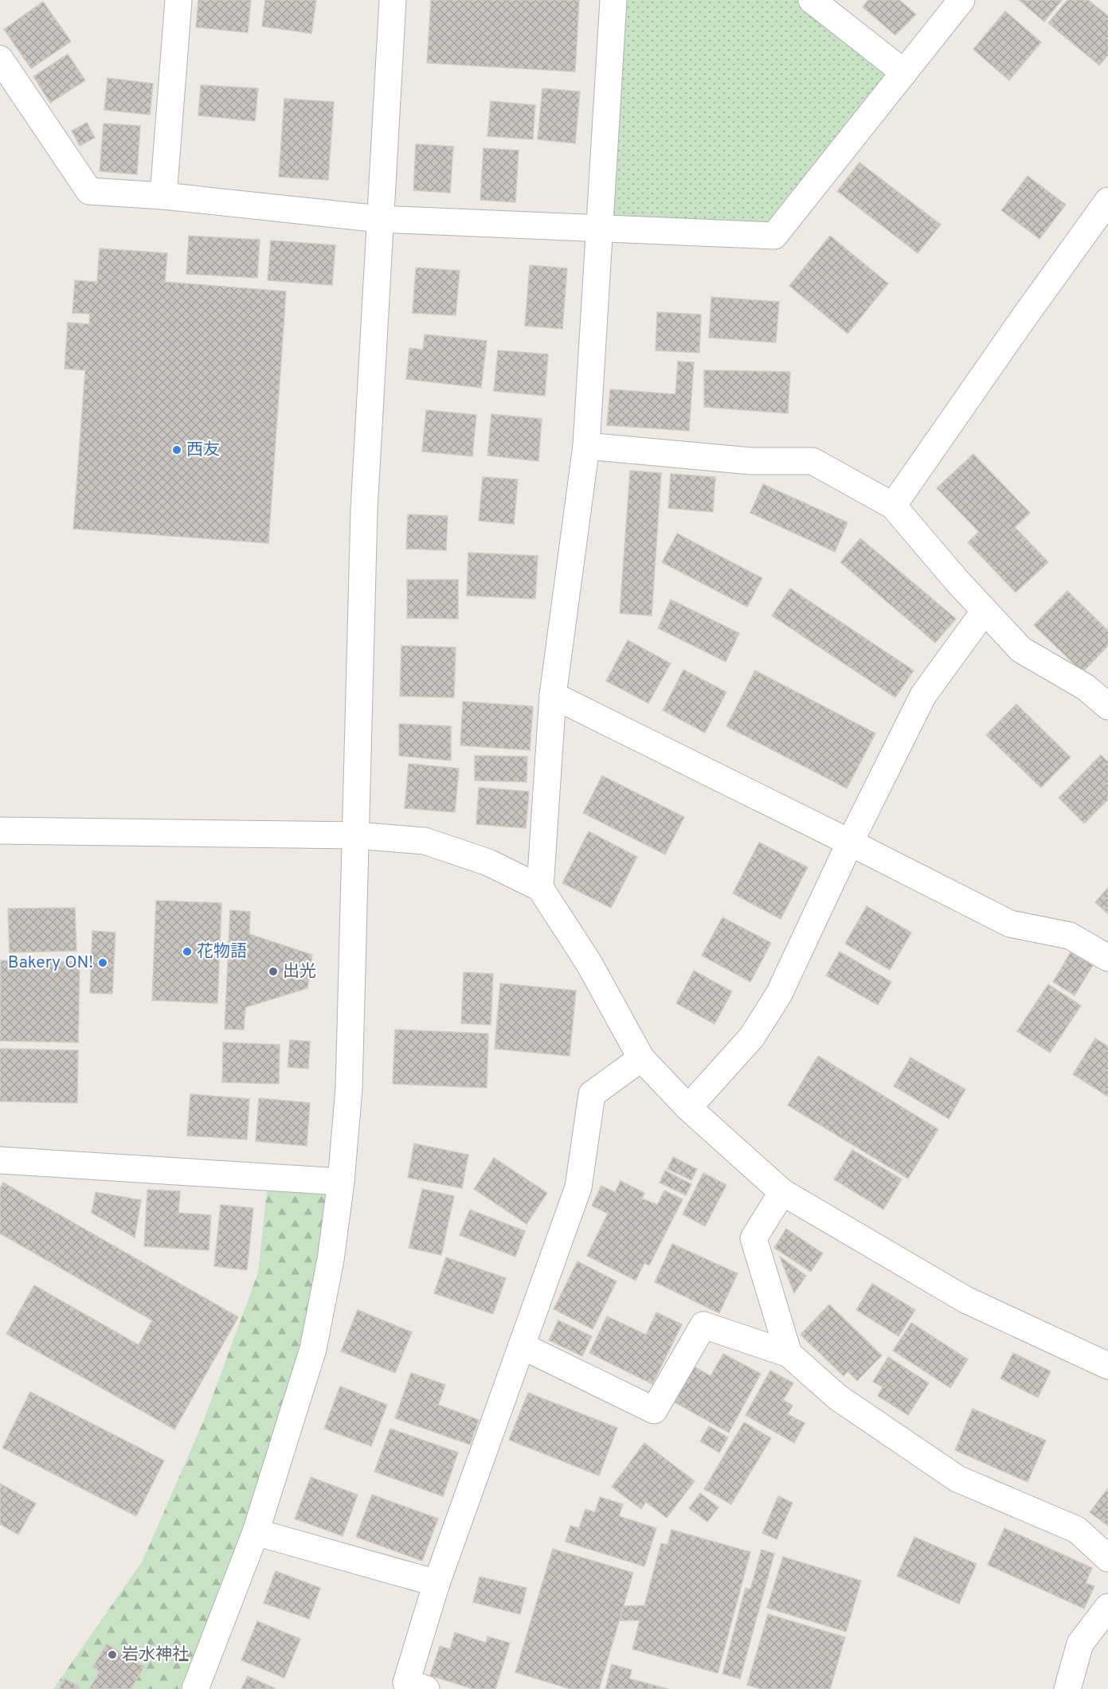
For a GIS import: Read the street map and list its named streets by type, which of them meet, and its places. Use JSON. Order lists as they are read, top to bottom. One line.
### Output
{"places":["西友","花物語","Bakery ON!","出光","岩水神社"]}
